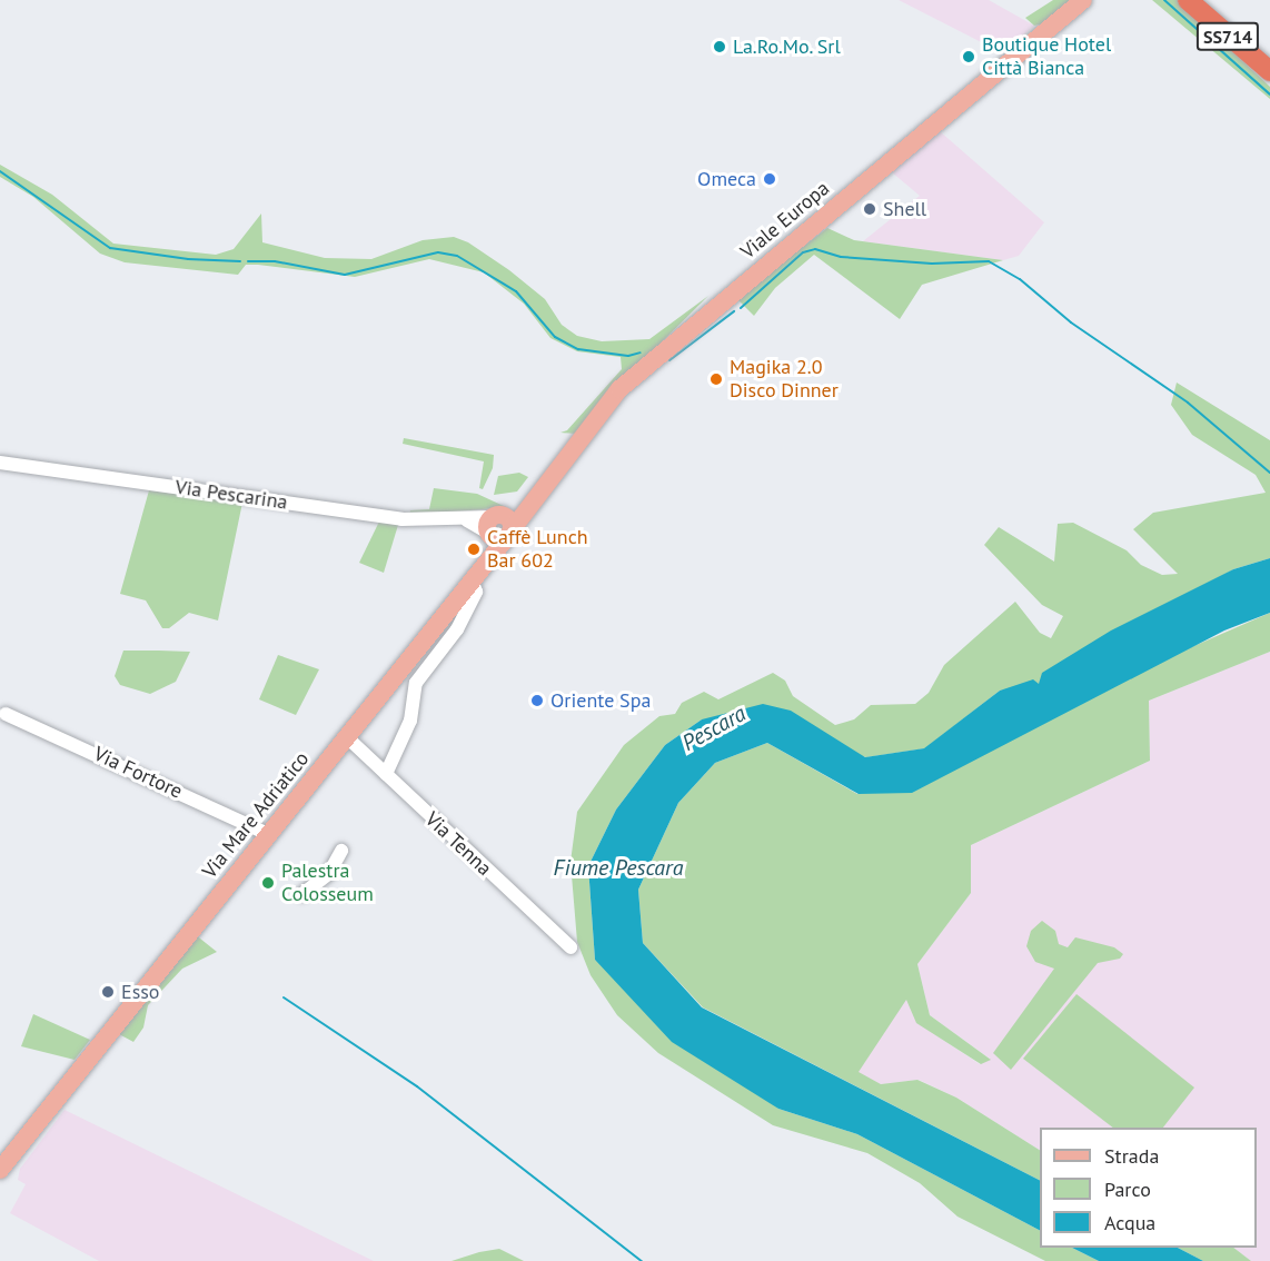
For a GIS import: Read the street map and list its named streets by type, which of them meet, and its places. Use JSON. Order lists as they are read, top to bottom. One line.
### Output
{"streets":{"highway":["SS714"],"main road":["Viale Europa","Via Mare Adriatico"],"street":["Via Pescarina","Via Fortore","Via Tenna"]},"crossings":[["Viale Europa","Via Pescarina"],["Viale Europa","Via Mare Adriatico"],["Via Pescarina","Via Mare Adriatico"],["Via Fortore","Via Mare Adriatico"],["Via Mare Adriatico","Via Tenna"]],"water":["Pescara","Fiume Pescara"],"places":["La.Ro.Mo. Srl","Boutique Hotel Città Bianca","Omeca","Shell","Magika 2.0 Disco Dinner","Caffè Lunch Bar 602","Oriente Spa","Palestra Colosseum","Esso"],"legend":["Strada","Parco","Acqua"]}
